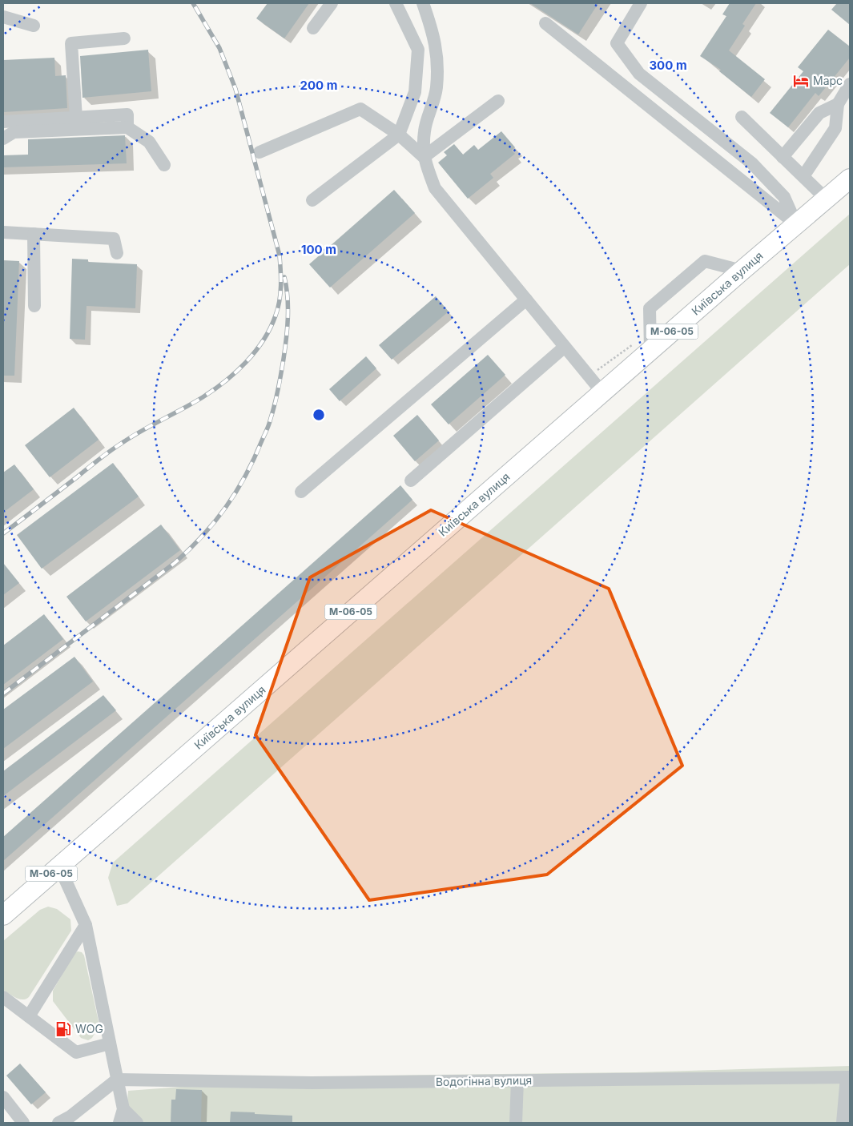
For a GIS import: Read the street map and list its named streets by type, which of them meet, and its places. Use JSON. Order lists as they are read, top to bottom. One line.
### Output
{"streets":{"highway":["Київська вулиця","М-06-05"],"street":["Водогінна вулиця"]},"crossings":[["Київська вулиця","М-06-05"]],"places":{"hotel":["Марс"],"fuel station":["WOG"]},"rings":["300 m","200 m","100 m"]}
